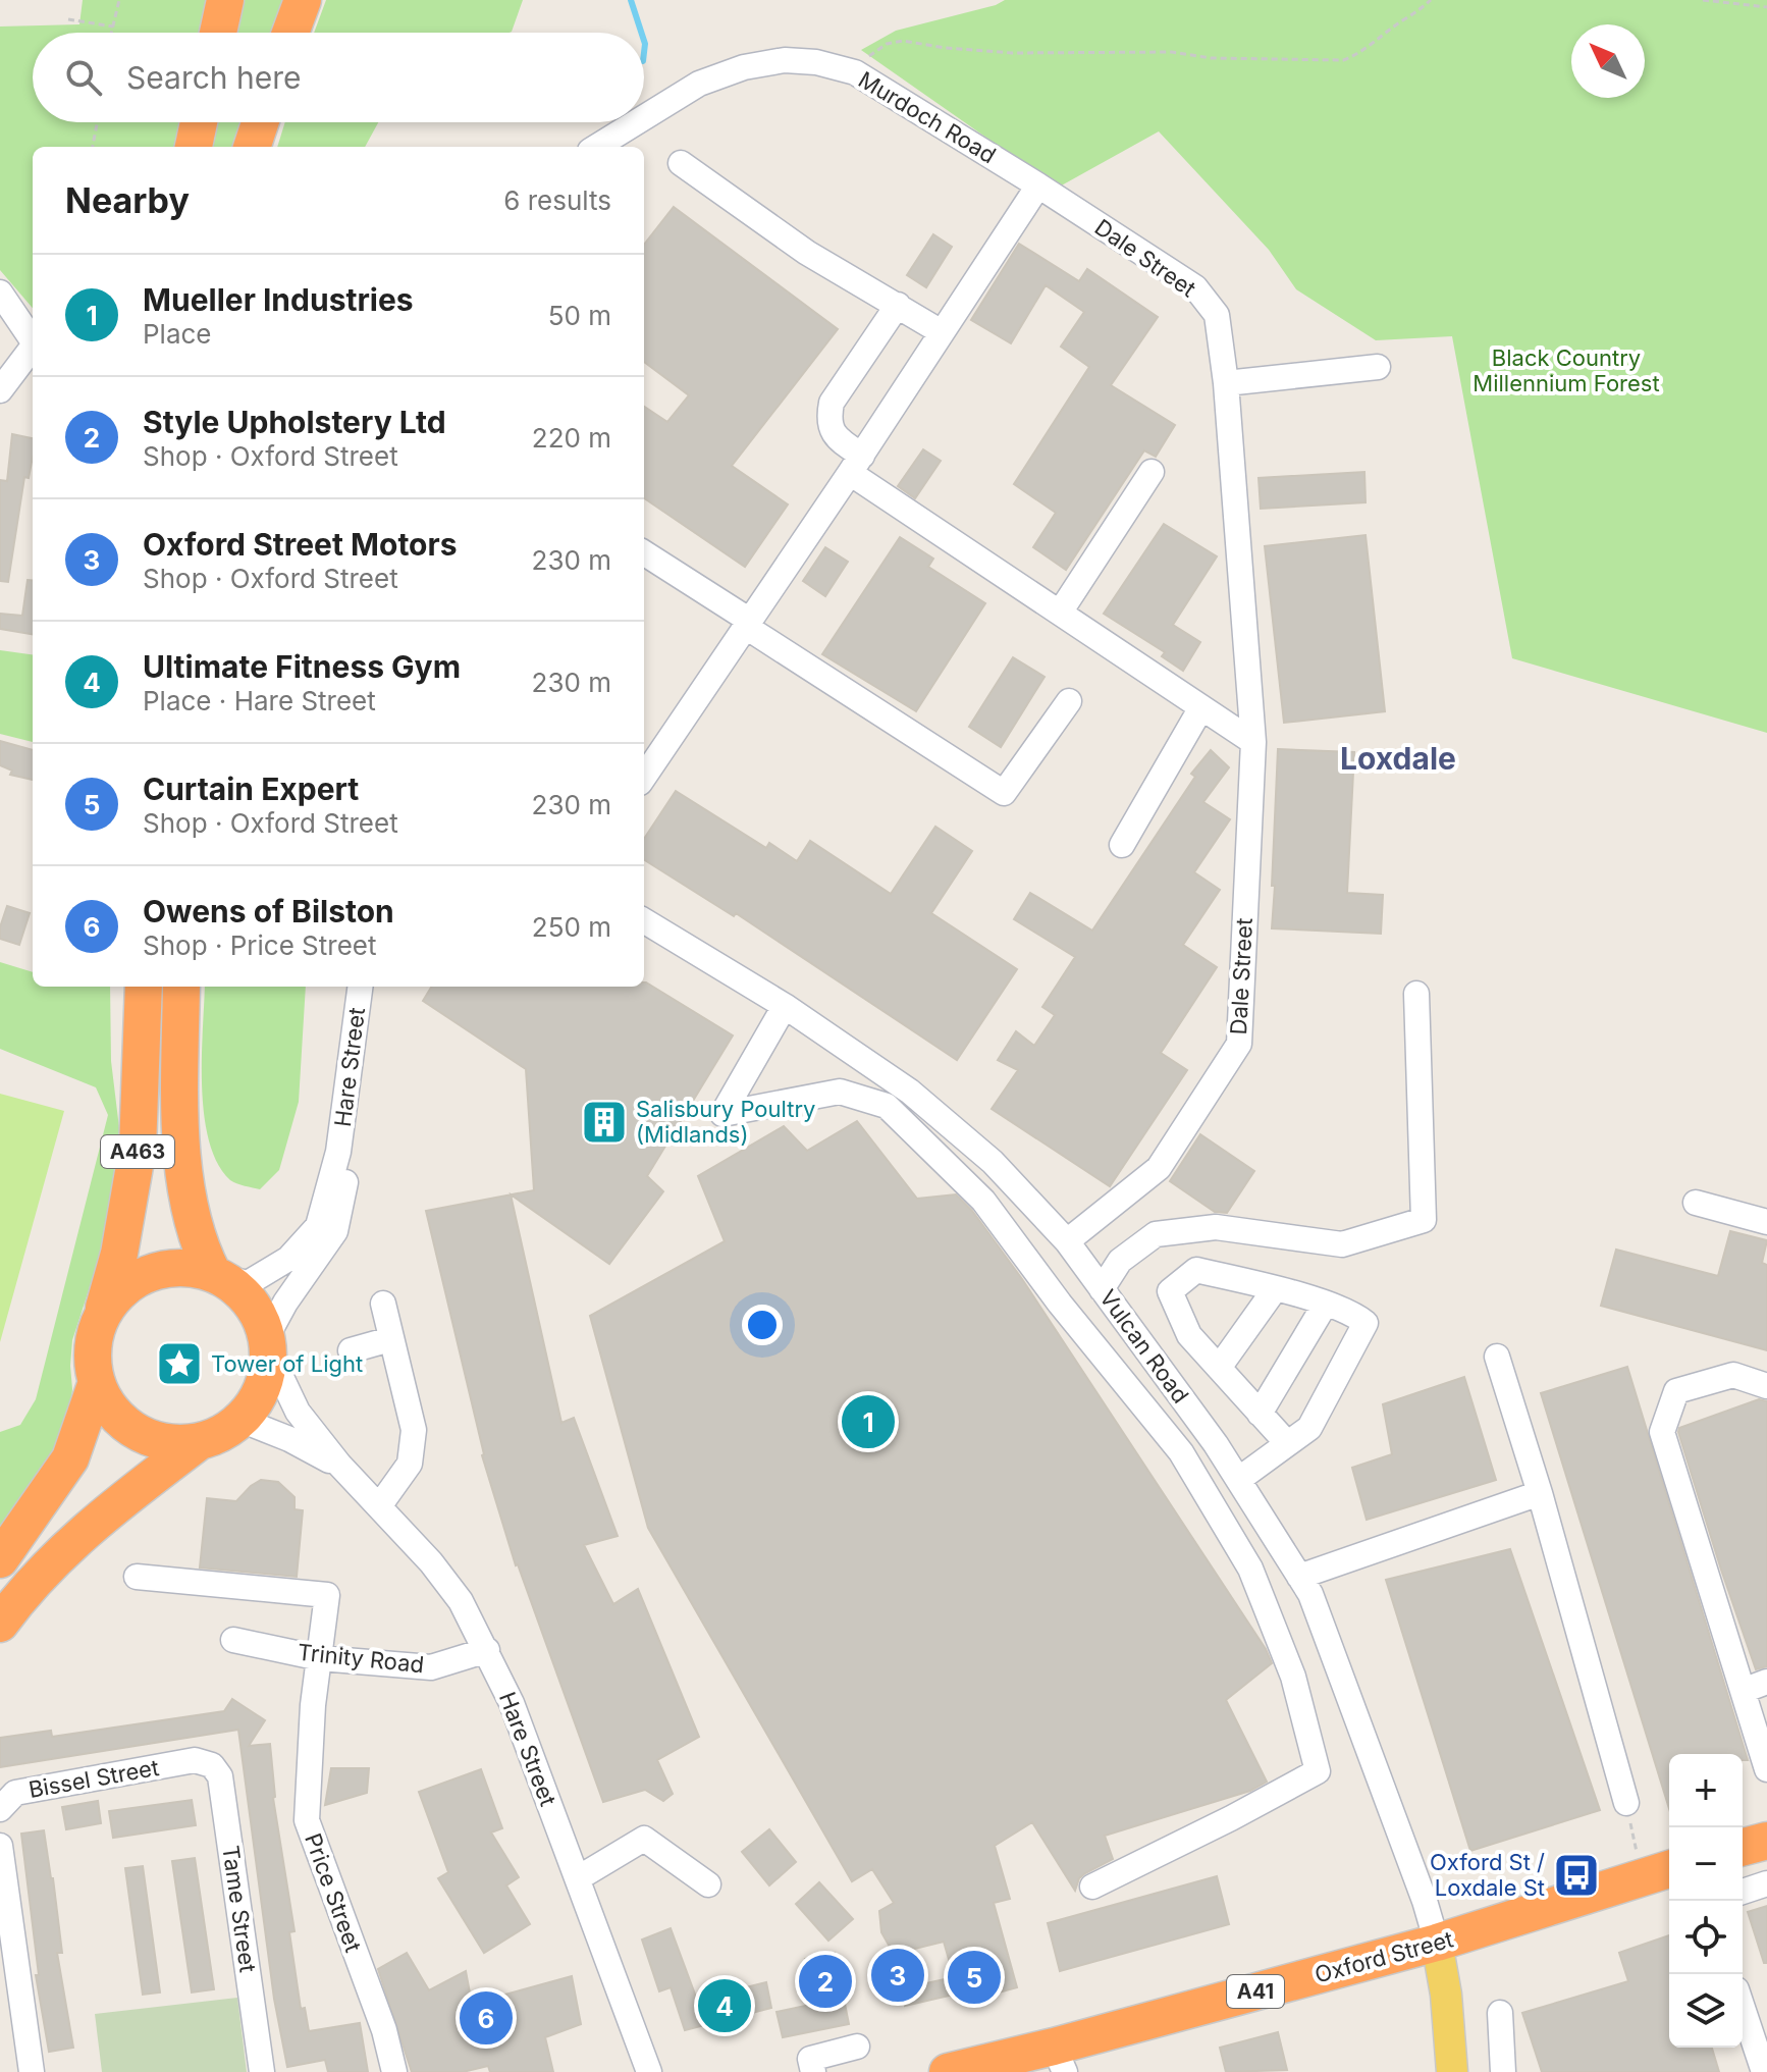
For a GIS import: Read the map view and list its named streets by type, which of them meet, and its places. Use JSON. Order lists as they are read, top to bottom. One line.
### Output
{"streets":{"highway":["A463","Oxford Street","A41"],"street":["Murdoch Road","Dale Street","Hare Street","Vulcan Road","Trinity Road","Bissel Street","Price Street","Tame Street"]},"crossings":[["Murdoch Road","Dale Street"],["Dale Street","Vulcan Road"],["Hare Street","A463"],["Hare Street","Trinity Road"],["Vulcan Road","Oxford Street"],["Trinity Road","Price Street"],["Bissel Street","Tame Street"]],"districts":["Loxdale"],"parks":["Black Country Millennium Forest"],"places":{"building":["Salisbury Poultry (Midlands)"],"place":["Tower of Light"],"bus stop":["Oxford St / Loxdale St"]},"north":"top left","page":{"search":"Search here","heading":["Nearby","6 results"],"list":[{"mark":"1","name":"Mueller Industries","note":"Place","value":"50 m"},{"mark":"2","name":"Style Upholstery Ltd","note":"Shop · Oxford Street","value":"220 m"},{"mark":"3","name":"Oxford Street Motors","note":"Shop · Oxford Street","value":"230 m"},{"mark":"4","name":"Ultimate Fitness Gym","note":"Place · Hare Street","value":"230 m"},{"mark":"5","name":"Curtain Expert","note":"Shop · Oxford Street","value":"230 m"},{"mark":"6","name":"Owens of Bilston","note":"Shop · Price Street","value":"250 m"}],"pins":["1","3","5","2","4","6"],"map_buttons":["+","−"]}}
